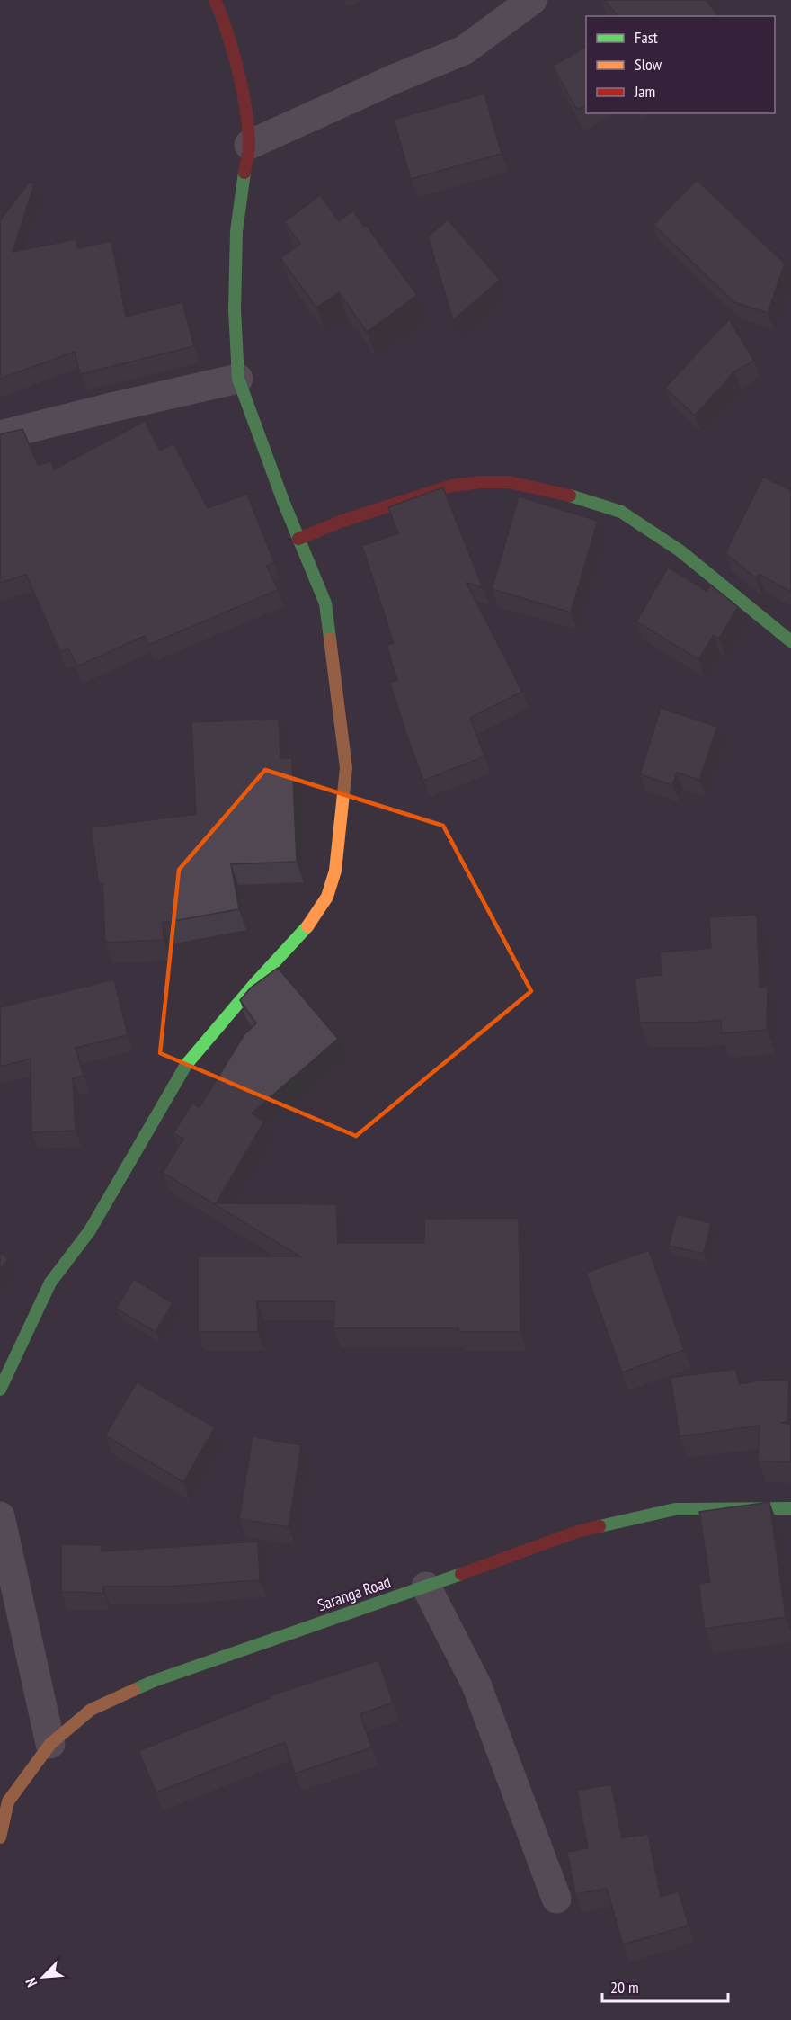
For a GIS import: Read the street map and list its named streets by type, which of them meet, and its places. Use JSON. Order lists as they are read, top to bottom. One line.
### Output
{"streets":{"street":["Saranga Road"]},"legend":["Fast","Slow","Jam"],"scale_bar":"20 m","north":"bottom left"}
